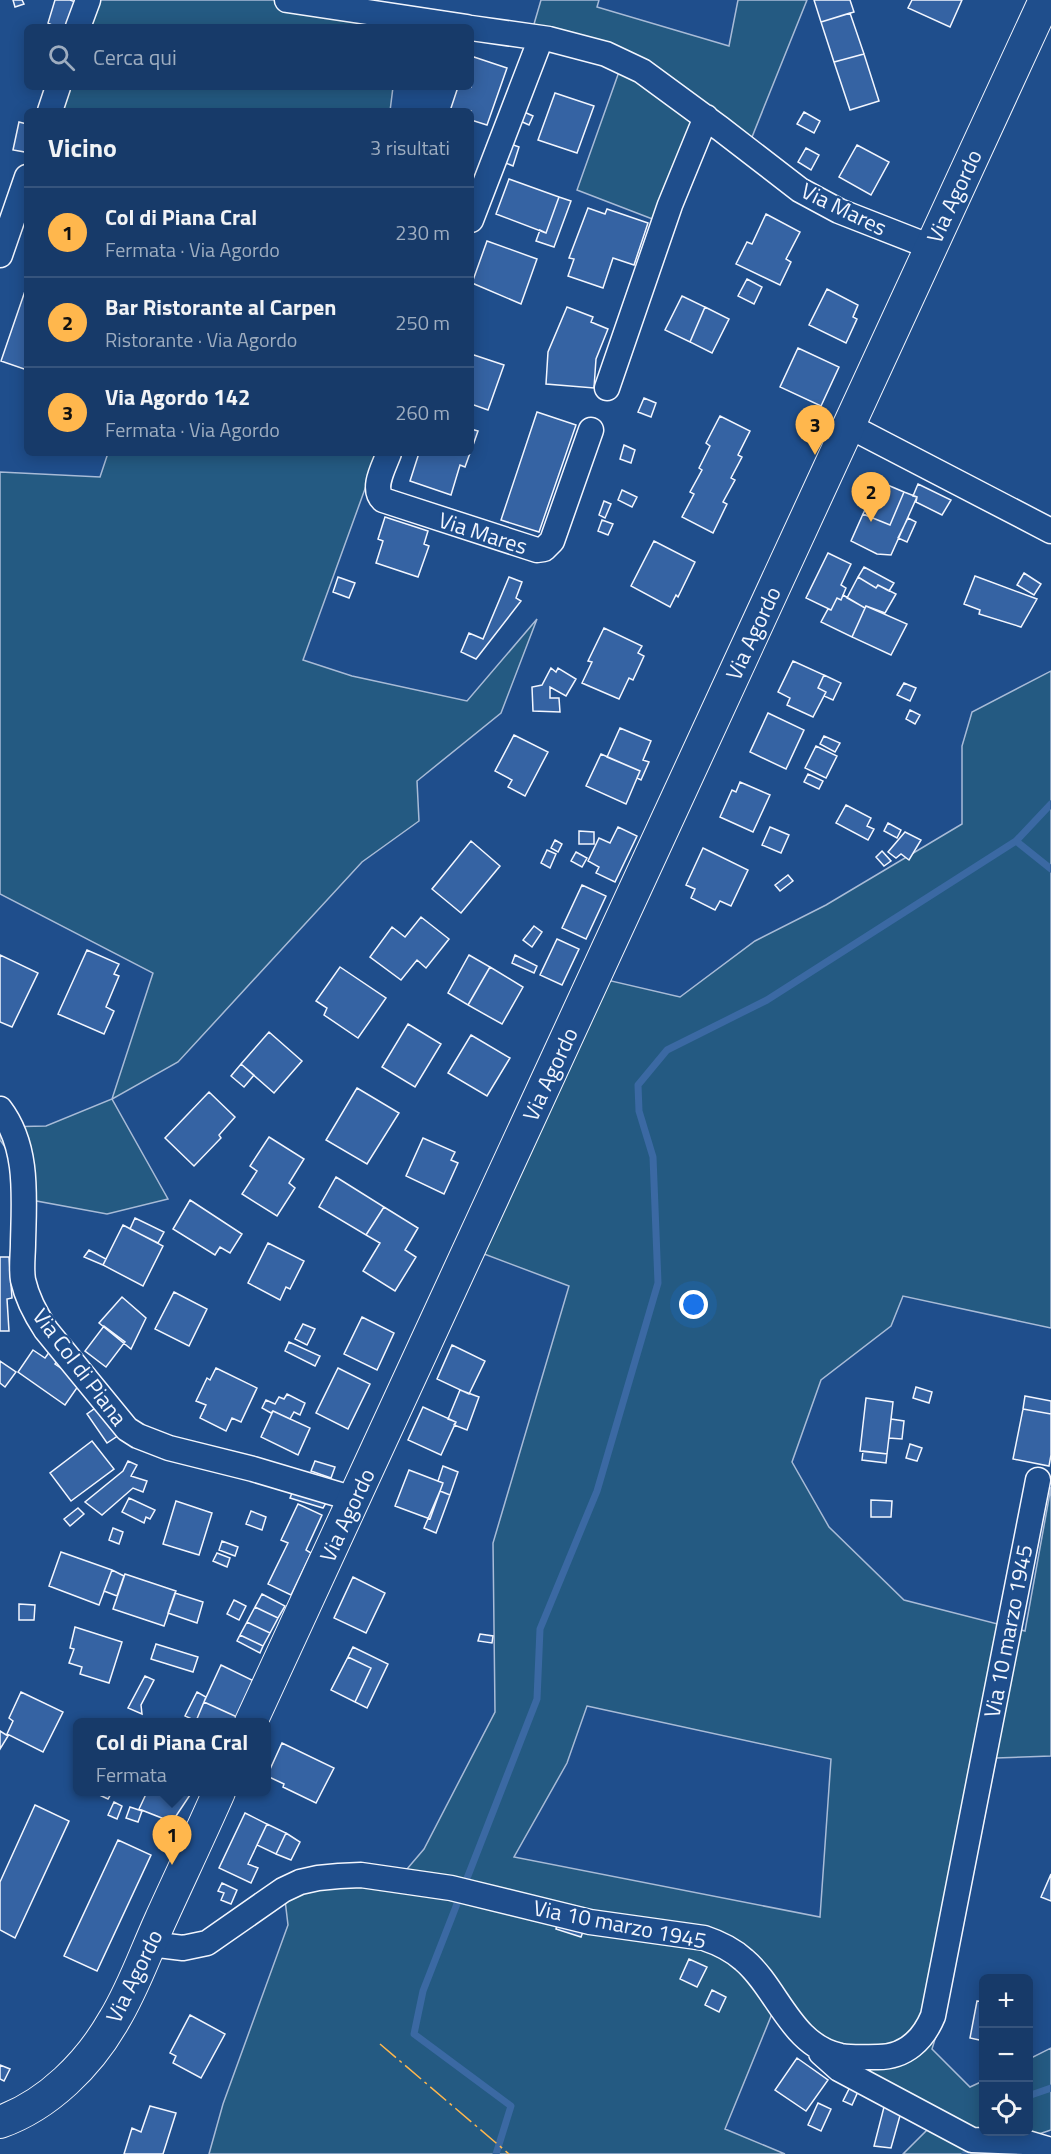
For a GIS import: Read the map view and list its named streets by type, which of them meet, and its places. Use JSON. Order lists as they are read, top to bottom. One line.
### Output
{"streets":{"main road":["Via Agordo"],"street":["Via Mares","Via Col di Piana","Via 10 marzo 1945"]},"crossings":[["Via Agordo","Via Mares"],["Via Agordo","Via Col di Piana"],["Via Agordo","Via 10 marzo 1945"]],"page":{"search":"Cerca qui","heading":["Vicino","3 risultati"],"list":[{"mark":"1","name":"Col di Piana Cral","note":"Fermata · Via Agordo","value":"230 m"},{"mark":"2","name":"Bar Ristorante al Carpen","note":"Ristorante · Via Agordo","value":"250 m"},{"mark":"3","name":"Via Agordo 142","note":"Fermata · Via Agordo","value":"260 m"}],"pins":["3","2","1"],"popup":["Col di Piana Cral","Fermata"],"map_buttons":["+","−"]}}
